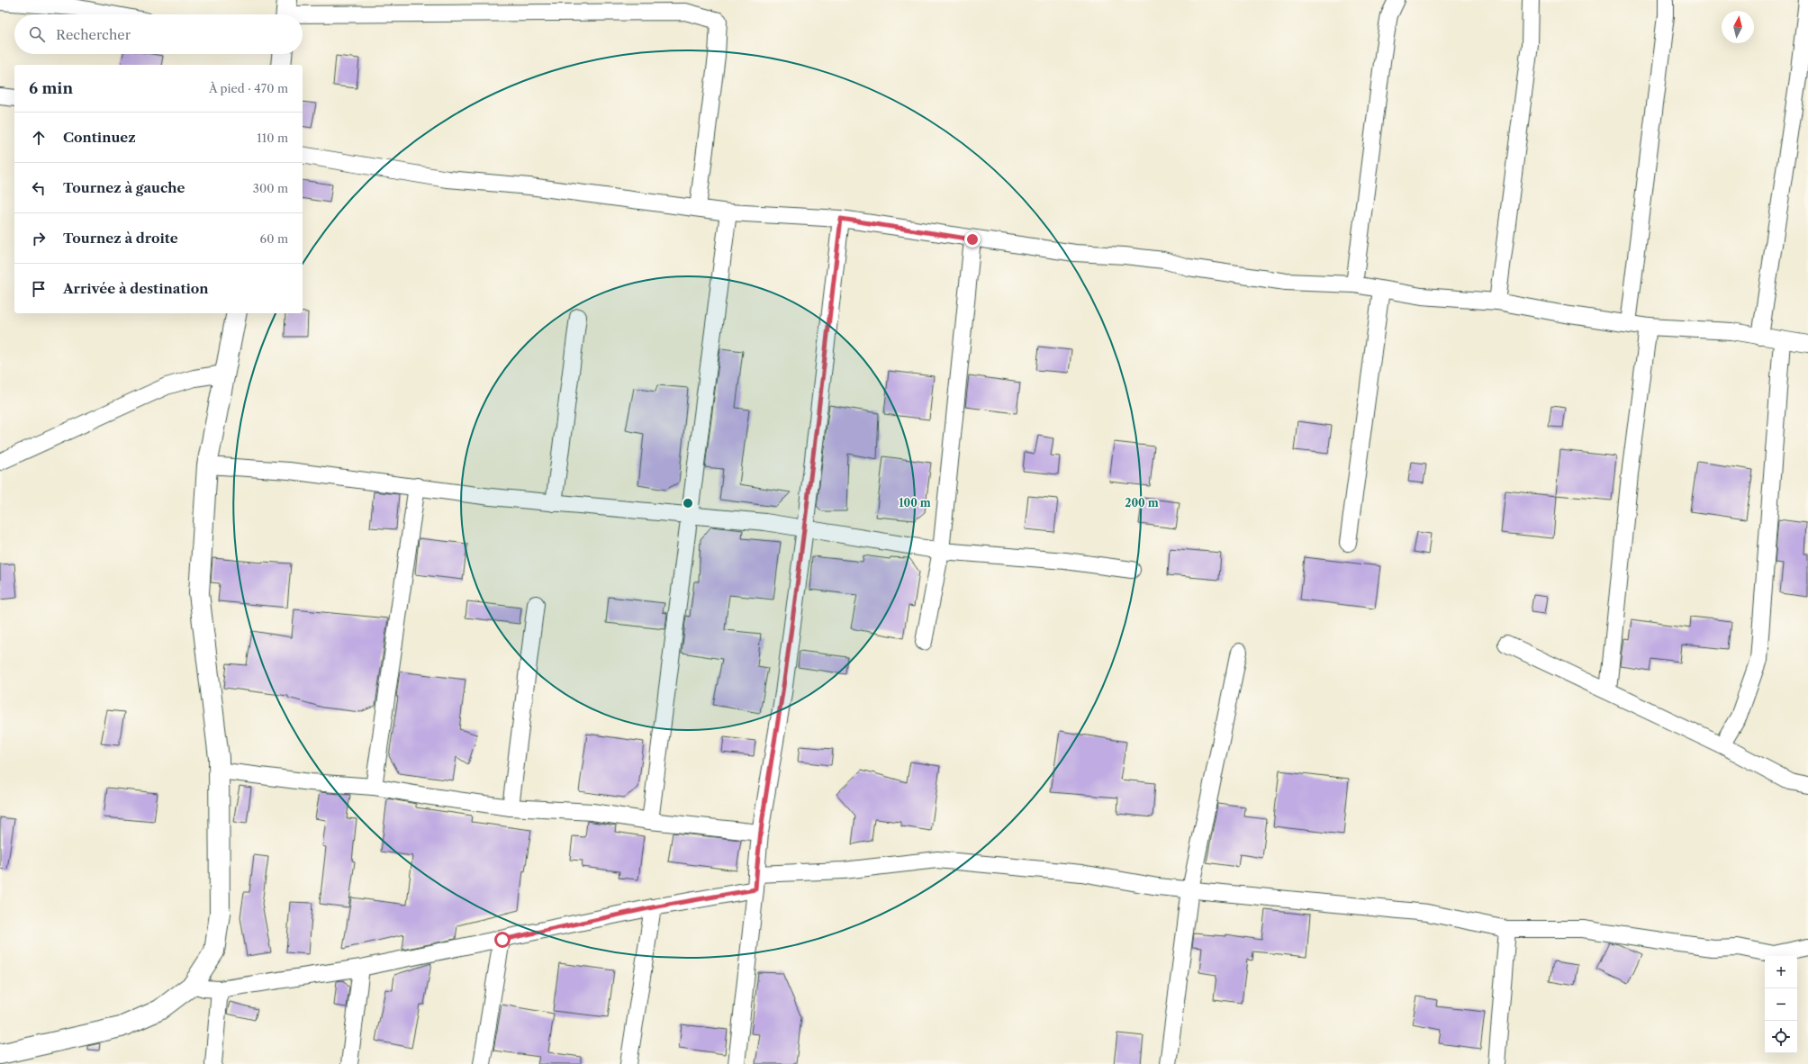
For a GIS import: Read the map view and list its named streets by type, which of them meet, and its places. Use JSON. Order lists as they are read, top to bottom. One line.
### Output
{"north":"top","page":{"search":"Rechercher","heading":["6 min","À pied · 470 m"],"list":[["Continuez","110 m"],["Tournez à gauche","300 m"],["Tournez à droite","60 m"],"Arrivée à destination"],"map_buttons":["+","−"]},"rings":["100 m","200 m"]}
